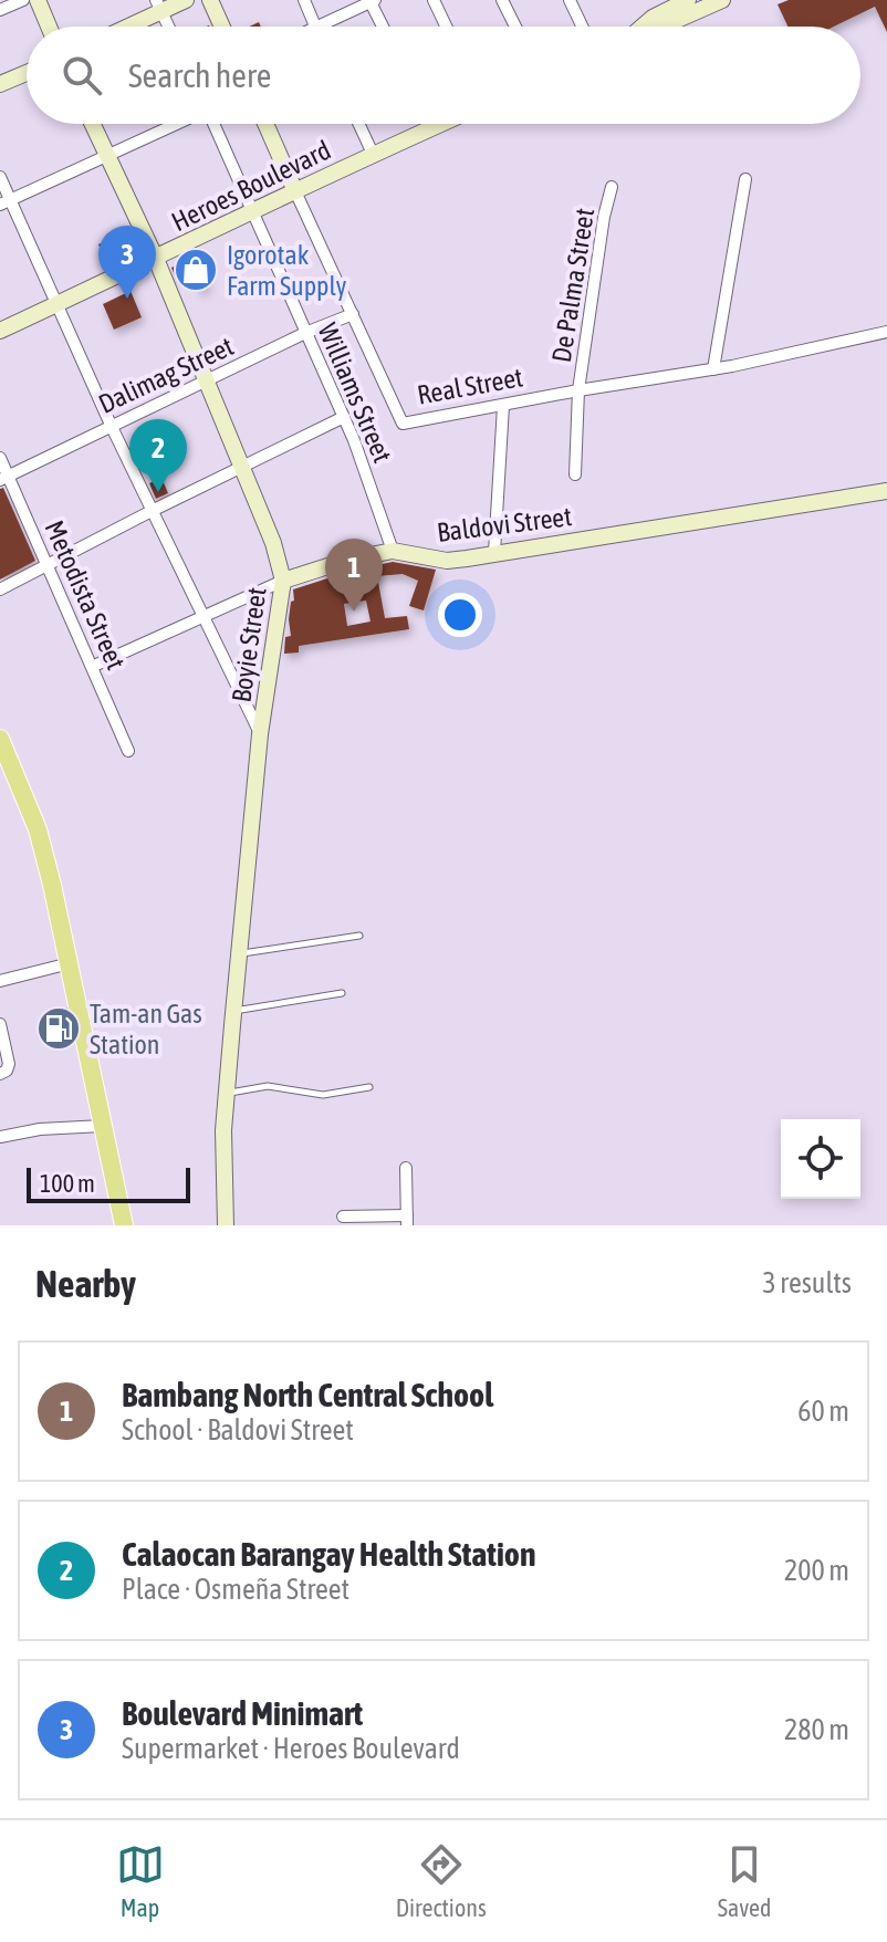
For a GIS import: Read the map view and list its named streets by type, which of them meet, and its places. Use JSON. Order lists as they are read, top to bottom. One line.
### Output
{"streets":{"street":["Heroes Boulevard","De Palma Street","Dalimag Street","Real Street","Williams Street","Baldovi Street","Metodista Street","Boyie Street"]},"crossings":[["Heroes Boulevard","Real Street"],["Heroes Boulevard","Williams Street"],["Heroes Boulevard","Boyie Street"],["De Palma Street","Real Street"],["Dalimag Street","Real Street"],["Dalimag Street","Williams Street"],["Dalimag Street","Metodista Street"],["Dalimag Street","Boyie Street"],["Williams Street","Baldovi Street"],["Baldovi Street","Metodista Street"],["Baldovi Street","Boyie Street"]],"places":{"shop":["Igorotak Farm Supply"],"fuel station":["Tam-an Gas Station"]},"scale_bar":"100 m","page":{"search":"Search here","pins":["3","2","1"],"scale":"100 m","heading":["Nearby","3 results"],"list":[{"mark":"1","name":"Bambang North Central School","note":"School · Baldovi Street","value":"60 m"},{"mark":"2","name":"Calaocan Barangay Health Station","note":"Place · Osmeña Street","value":"200 m"},{"mark":"3","name":"Boulevard Minimart","note":"Supermarket · Heroes Boulevard","value":"280 m"}],"nav":["Map","Directions","Saved"]}}
